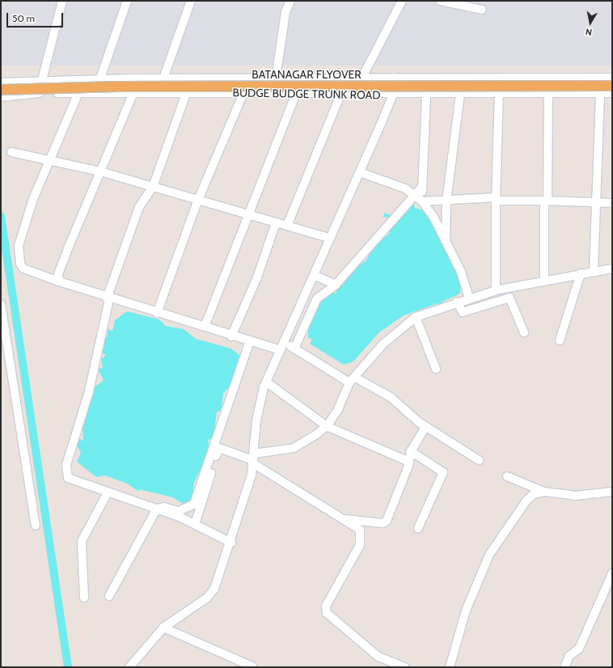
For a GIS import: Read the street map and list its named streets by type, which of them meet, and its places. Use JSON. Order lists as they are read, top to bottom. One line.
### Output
{"streets":{"main road":["BATANAGAR FLYOVER"],"street":["BUDGE BUDGE TRUNK ROAD"]},"scale_bar":"50 m","north":"bottom"}
